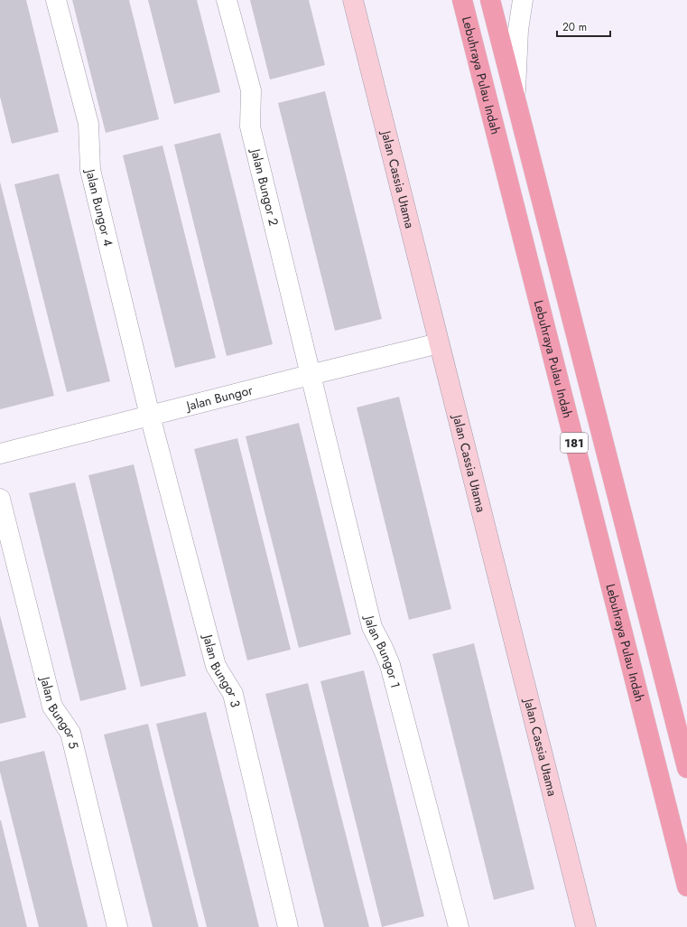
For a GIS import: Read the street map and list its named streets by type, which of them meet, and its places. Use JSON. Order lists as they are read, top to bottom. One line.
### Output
{"streets":{"main road":["Lebuhraya Pulau Indah","181"],"street":["Jalan Cassia Utama","Jalan Bungor 2","Jalan Bungor 4","Jalan Bungor","Jalan Bungor 1","Jalan Bungor 3","Jalan Bungor 5"]},"crossings":[["Jalan Cassia Utama","Jalan Bungor"],["Jalan Bungor 2","Jalan Bungor"],["Jalan Bungor 2","Jalan Bungor 1"],["Jalan Bungor 4","Jalan Bungor"],["Jalan Bungor 4","Jalan Bungor 3"],["Jalan Bungor","Jalan Bungor 1"],["Jalan Bungor","Jalan Bungor 3"]],"scale_bar":"20 m"}
